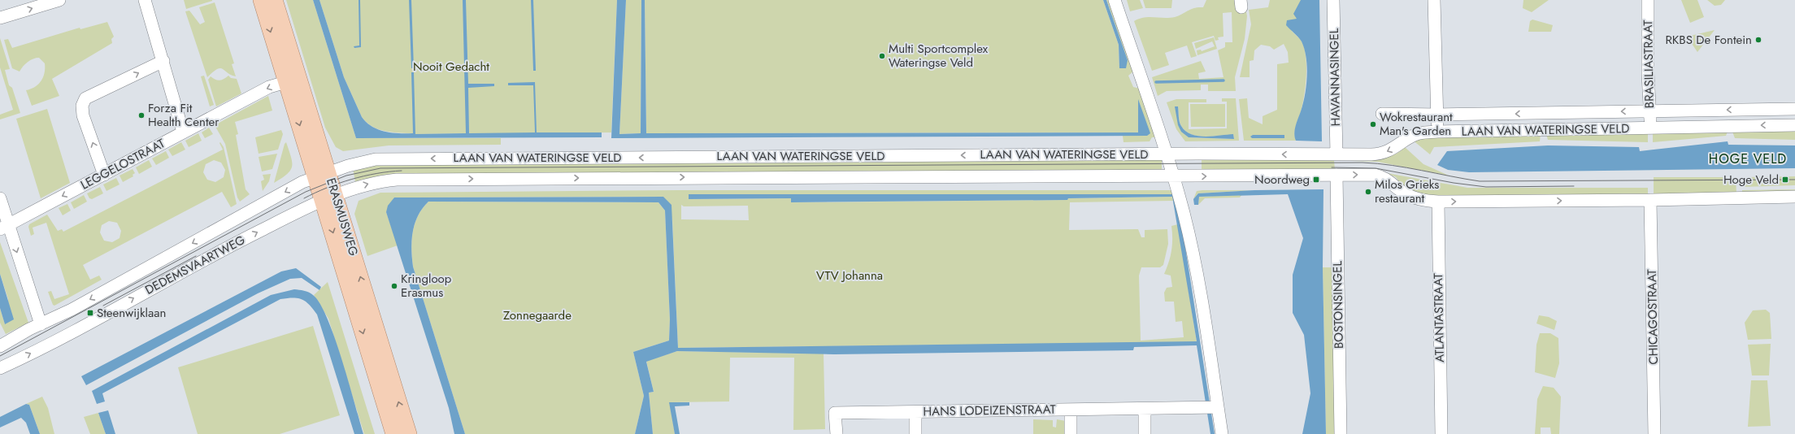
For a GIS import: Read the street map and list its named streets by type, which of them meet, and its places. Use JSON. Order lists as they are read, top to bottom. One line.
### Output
{"streets":{"main road":["ERASMUSWEG"],"street":["BRASILIASTRAAT","HAVANNASINGEL","LAAN VAN WATERINGSE VELD","LEGGELOSTRAAT","DEDEMSVAARTWEG","BOSTONSINGEL","CHICAGOSTRAAT","ATLANTASTRAAT","HANS LODEIZENSTRAAT"]},"crossings":[["BRASILIASTRAAT","LAAN VAN WATERINGSE VELD"],["HAVANNASINGEL","LAAN VAN WATERINGSE VELD"],["LAAN VAN WATERINGSE VELD","ERASMUSWEG"],["LAAN VAN WATERINGSE VELD","DEDEMSVAARTWEG"],["LAAN VAN WATERINGSE VELD","BOSTONSINGEL"],["LAAN VAN WATERINGSE VELD","CHICAGOSTRAAT"],["LAAN VAN WATERINGSE VELD","ATLANTASTRAAT"],["LEGGELOSTRAAT","ERASMUSWEG"],["ERASMUSWEG","DEDEMSVAARTWEG"]],"one_way":["LEGGELOSTRAAT"],"districts":["HOGE VELD"],"parks":["Nooit Gedacht","VTV Johanna","Zonnegaarde"],"places":{"other":["RKBS De Fontein","Multi Sportcomplex Wateringse Veld","Forza Fit Health Center","Wokrestaurant Man's Garden","Milos Grieks restaurant","Kringloop Erasmus"],"transit":["Noordweg","Hoge Veld","Steenwijklaan"]}}
